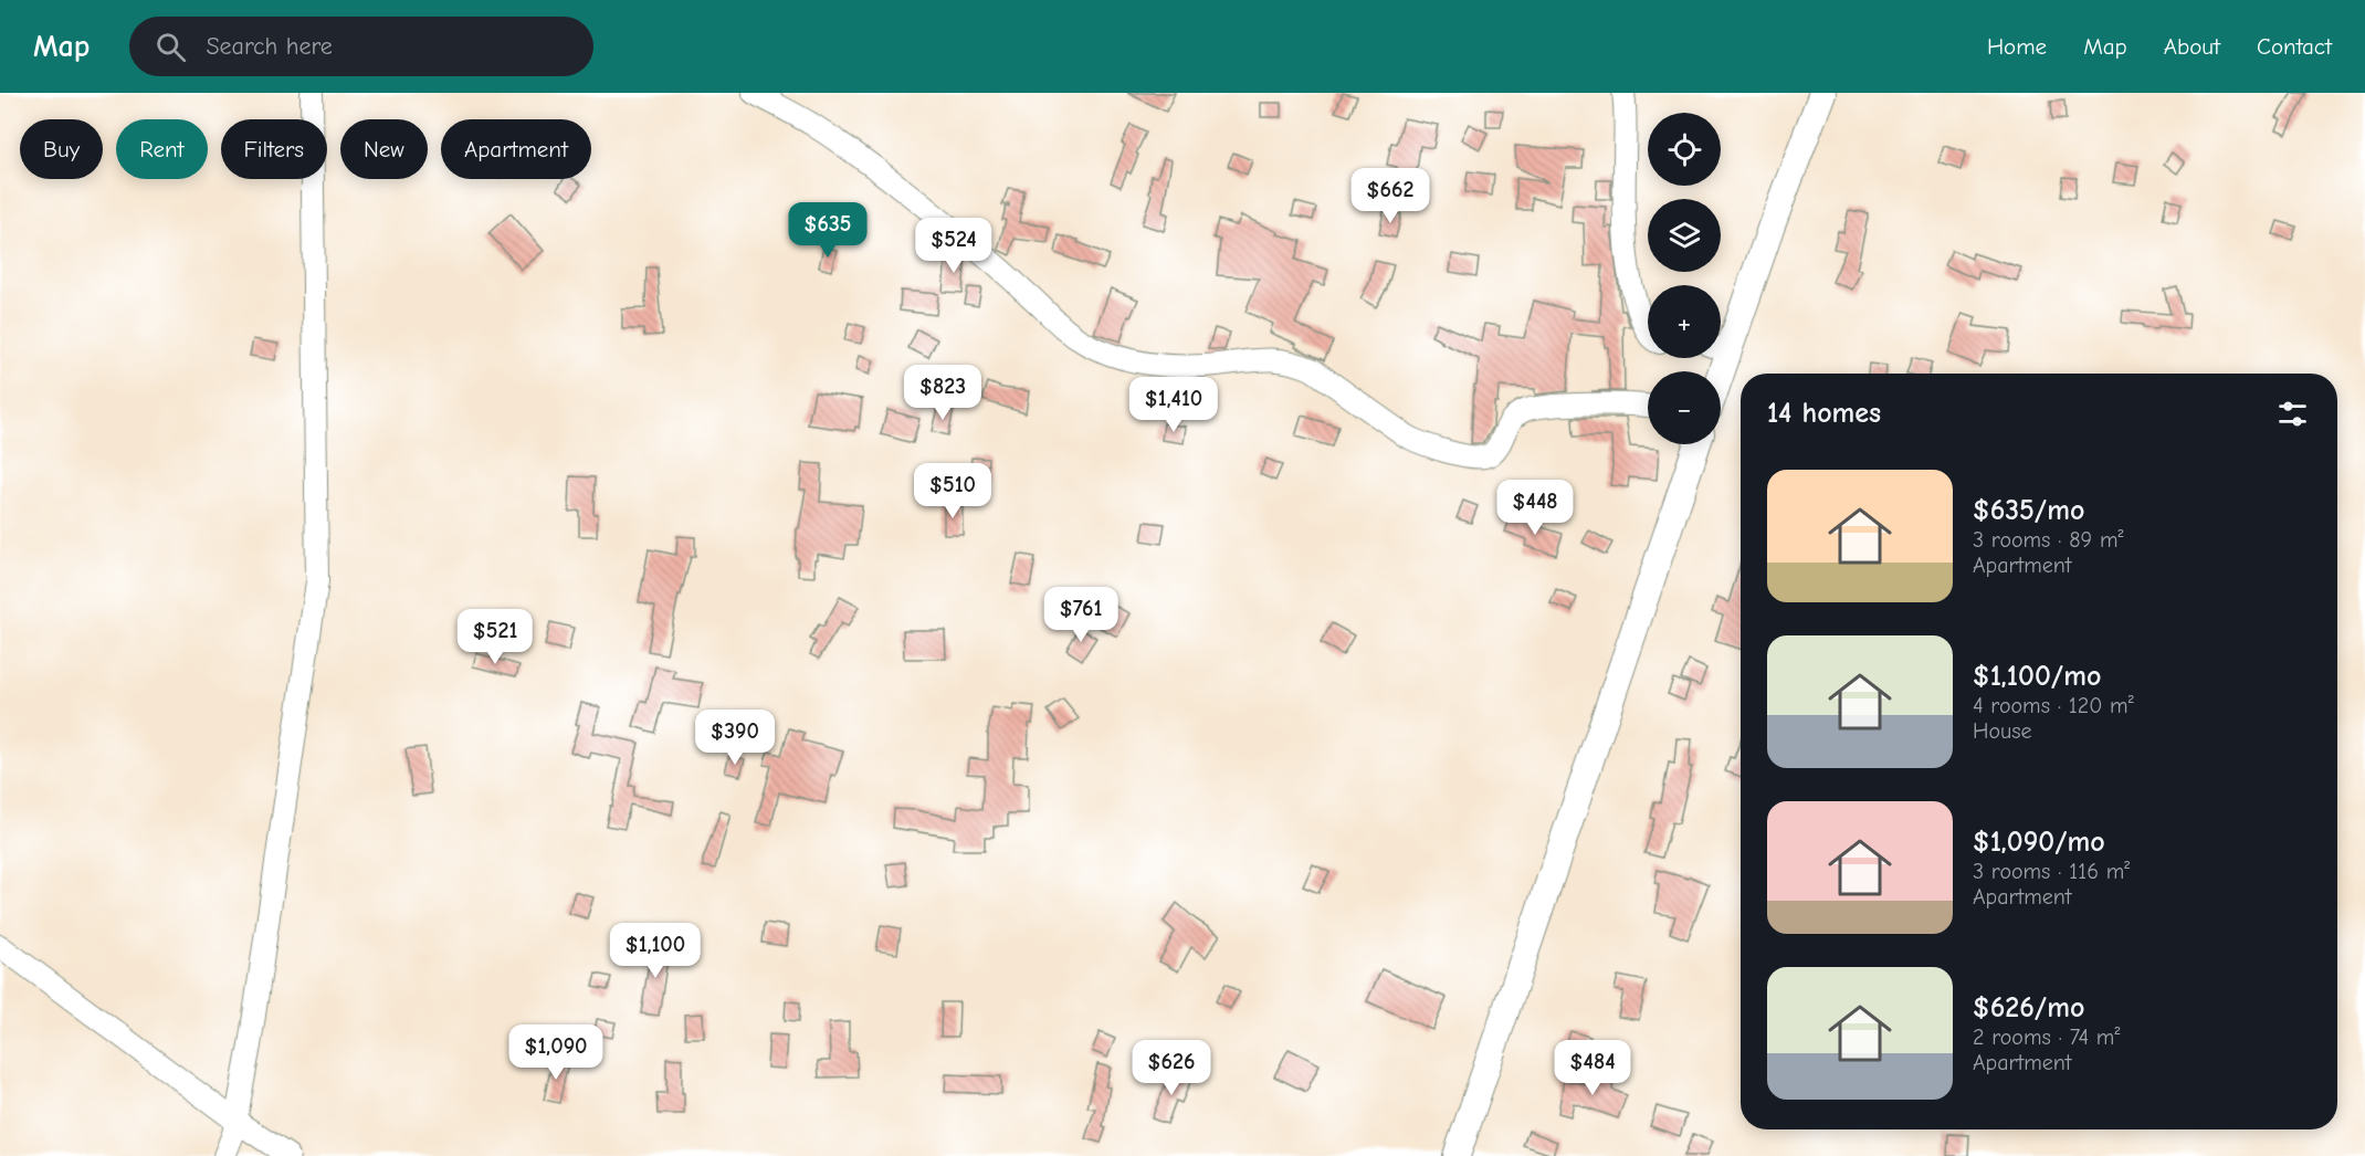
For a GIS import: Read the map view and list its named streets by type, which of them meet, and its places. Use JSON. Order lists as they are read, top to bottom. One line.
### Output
{"page":{"header":"Map","search":"Search here","nav":["Home","Map","About","Contact"],"map_buttons":["+","−"],"chip":["Buy","Rent","Filters","New","Apartment"],"price":["$662","$635","$524","$823","$1,410","$510","$448","$761","$521","$390","$1,100","$1,090","$626","$484"],"heading":"14 homes","list":[{"name":"$635/mo","note":"3 rooms · 89 m² · Apartment"},{"name":"$1,100/mo","note":"4 rooms · 120 m² · House"},{"name":"$1,090/mo","note":"3 rooms · 116 m² · Apartment"},{"name":"$626/mo","note":"2 rooms · 74 m² · Apartment"}]}}
